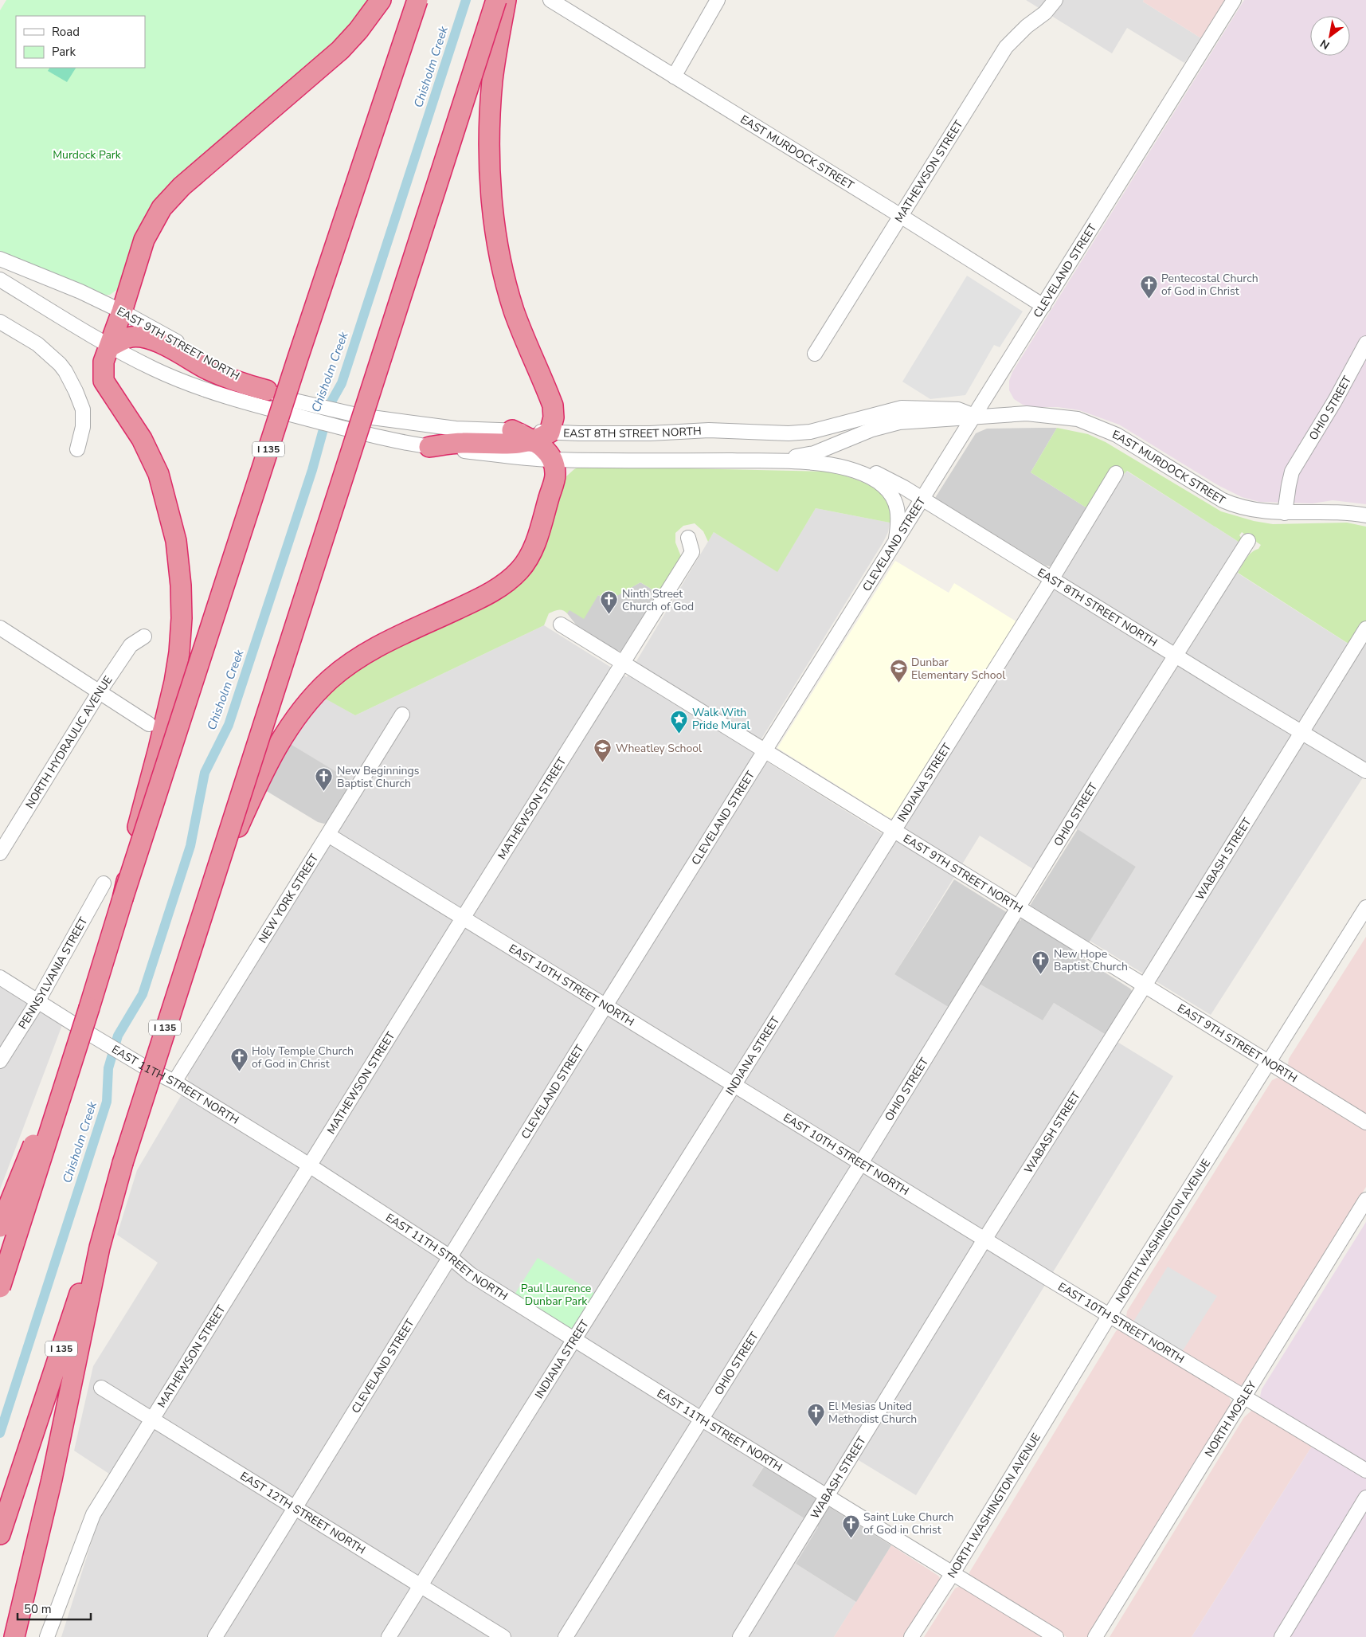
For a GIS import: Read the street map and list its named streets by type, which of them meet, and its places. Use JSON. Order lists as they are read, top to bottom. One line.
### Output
{"streets":{"highway":["I 135"],"street":["EAST MURDOCK STREET","MATHEWSON STREET","CLEVELAND STREET","EAST 9TH STREET NORTH","OHIO STREET","EAST 8TH STREET NORTH","NORTH HYDRAULIC AVENUE","INDIANA STREET","WABASH STREET","NEW YORK STREET","PENNSYLVANIA STREET","EAST 10TH STREET NORTH","EAST 11TH STREET NORTH","NORTH WASHINGTON AVENUE","NORTH MOSLEY","EAST 12TH STREET NORTH"]},"crossings":[["EAST MURDOCK STREET","MATHEWSON STREET"],["EAST MURDOCK STREET","CLEVELAND STREET"],["EAST MURDOCK STREET","OHIO STREET"],["EAST MURDOCK STREET","EAST 8TH STREET NORTH"],["MATHEWSON STREET","EAST 9TH STREET NORTH"],["MATHEWSON STREET","EAST 10TH STREET NORTH"],["MATHEWSON STREET","EAST 11TH STREET NORTH"],["MATHEWSON STREET","EAST 12TH STREET NORTH"],["CLEVELAND STREET","EAST 9TH STREET NORTH"],["CLEVELAND STREET","EAST 8TH STREET NORTH"],["CLEVELAND STREET","EAST 10TH STREET NORTH"],["CLEVELAND STREET","EAST 11TH STREET NORTH"],["CLEVELAND STREET","EAST 12TH STREET NORTH"],["EAST 9TH STREET NORTH","OHIO STREET"],["EAST 9TH STREET NORTH","EAST 8TH STREET NORTH"],["EAST 9TH STREET NORTH","INDIANA STREET"],["EAST 9TH STREET NORTH","WABASH STREET"],["EAST 9TH STREET NORTH","NORTH WASHINGTON AVENUE"],["OHIO STREET","EAST 8TH STREET NORTH"],["OHIO STREET","EAST 10TH STREET NORTH"],["OHIO STREET","EAST 11TH STREET NORTH"],["EAST 8TH STREET NORTH","INDIANA STREET"],["EAST 8TH STREET NORTH","WABASH STREET"],["INDIANA STREET","EAST 10TH STREET NORTH"],["INDIANA STREET","EAST 11TH STREET NORTH"],["INDIANA STREET","EAST 12TH STREET NORTH"],["WABASH STREET","EAST 10TH STREET NORTH"],["WABASH STREET","EAST 11TH STREET NORTH"],["NEW YORK STREET","EAST 10TH STREET NORTH"],["NEW YORK STREET","EAST 11TH STREET NORTH"],["PENNSYLVANIA STREET","EAST 11TH STREET NORTH"],["EAST 10TH STREET NORTH","NORTH WASHINGTON AVENUE"],["EAST 10TH STREET NORTH","NORTH MOSLEY"],["EAST 11TH STREET NORTH","NORTH WASHINGTON AVENUE"]],"water":["Chisholm Creek"],"parks":["Murdock Park","Paul Laurence Dunbar Park"],"places":{"church":["Pentecostal Church of God in Christ","Ninth Street Church of God","New Beginnings Baptist Church","New Hope Baptist Church","Holy Temple Church of God in Christ","El Mesias United Methodist Church","Saint Luke Church of God in Christ"],"school or university":["Dunbar Elementary School","Wheatley School"],"place":["Walk With Pride Mural"]},"legend":["Road","Park"],"scale_bar":"50 m","north":"bottom left"}
